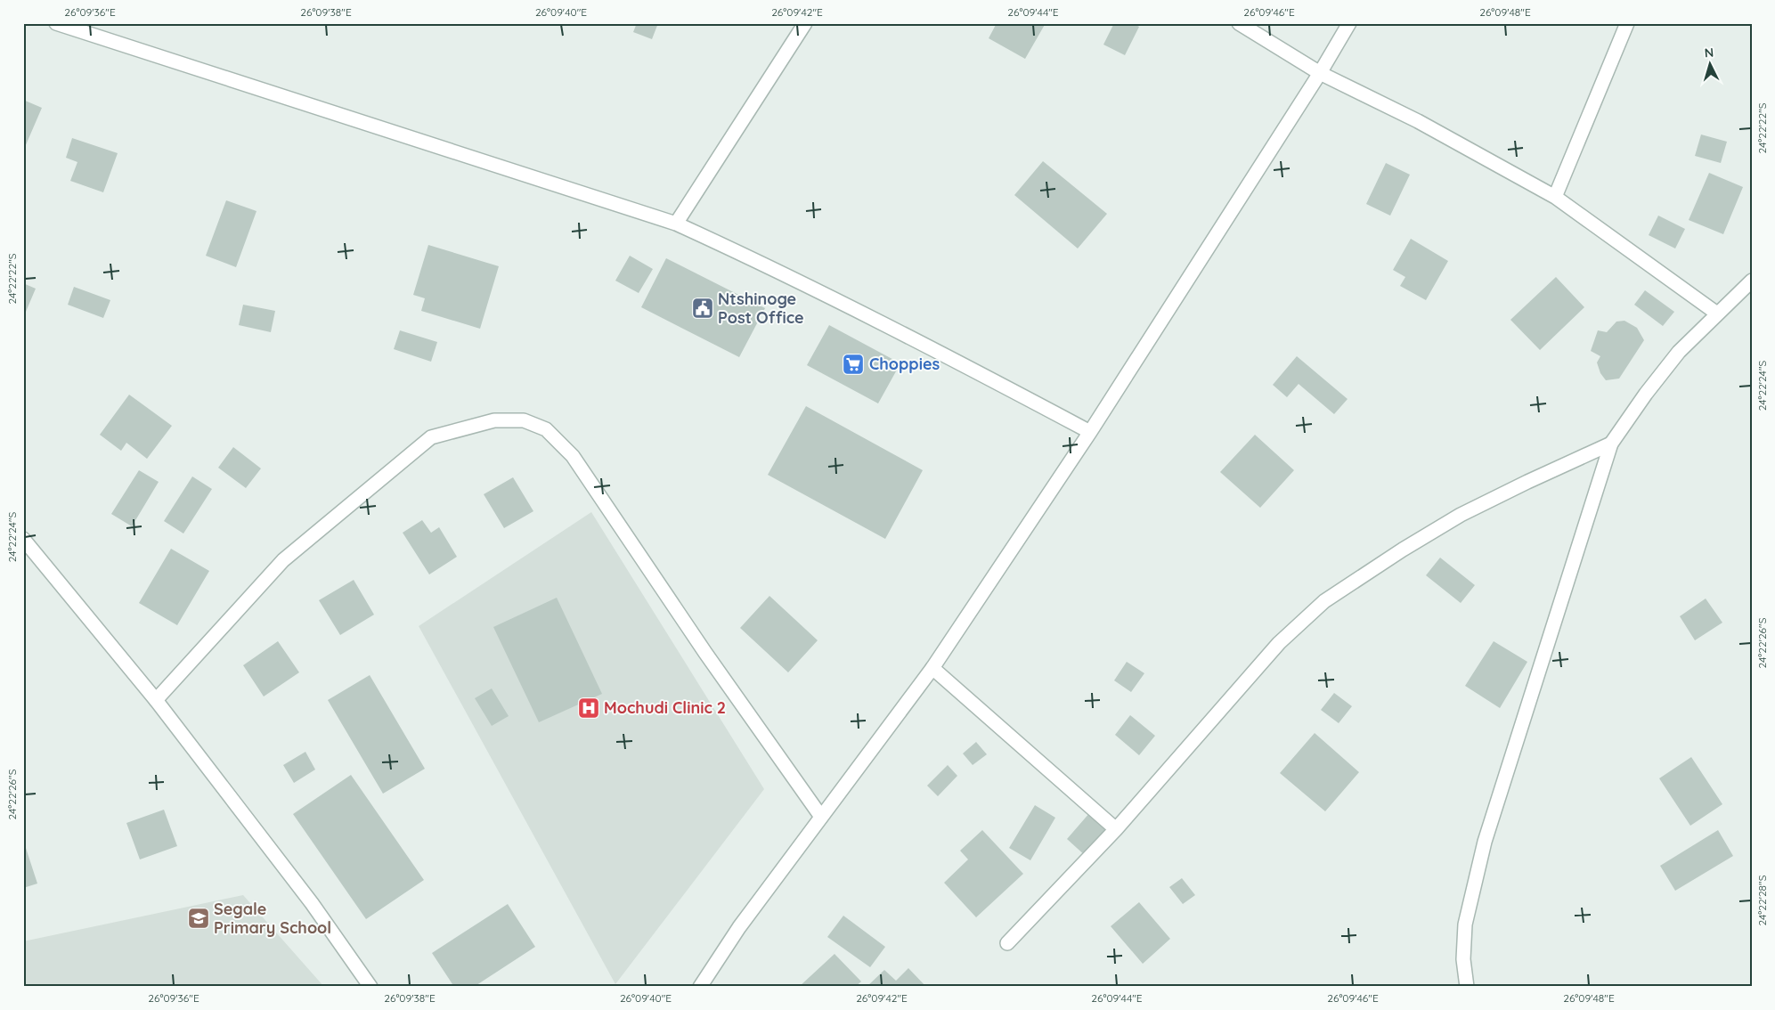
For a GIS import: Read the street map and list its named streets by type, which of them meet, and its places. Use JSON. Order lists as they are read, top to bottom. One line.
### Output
{"places":{"public building":["Ntshinoge Post Office"],"supermarket":["Choppies"],"hospital":["Mochudi Clinic 2"],"school or university":["Segale Primary School"]},"north":"top","coordinates":["26°09'36\"E","26°09'38\"E","26°09'40\"E","26°09'42\"E","26°09'44\"E","26°09'46\"E","26°09'48\"E","24°22'22\"S","24°22'24\"S","24°22'26\"S","24°22'28\"S"]}
